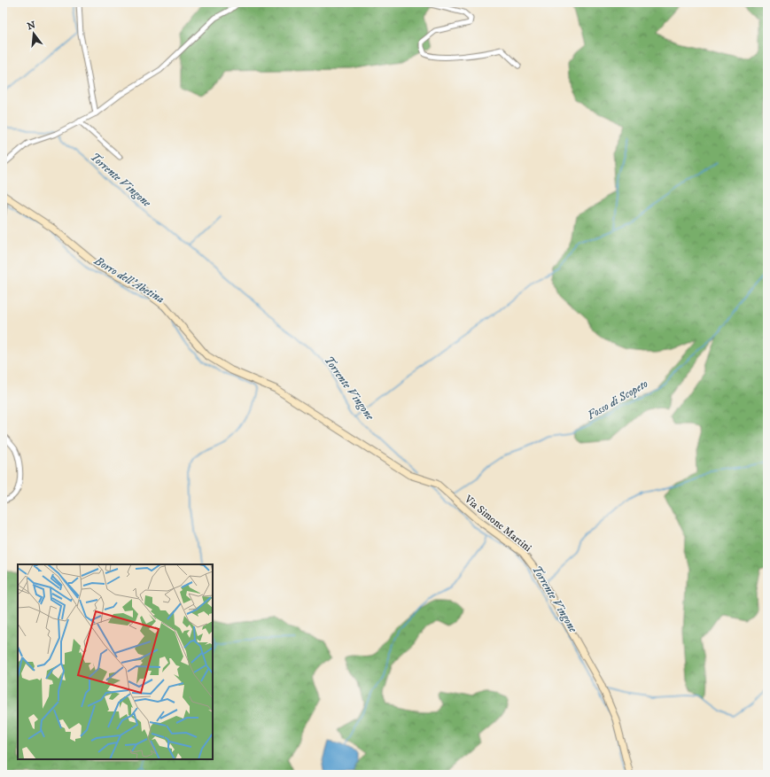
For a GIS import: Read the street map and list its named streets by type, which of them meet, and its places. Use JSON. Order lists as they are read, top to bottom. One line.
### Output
{"streets":{"street":["Via Simone Martini"]},"water":["Torrente Vingone","Borro dell'Abetina","Fosso di Scopeto"],"north":"top"}
